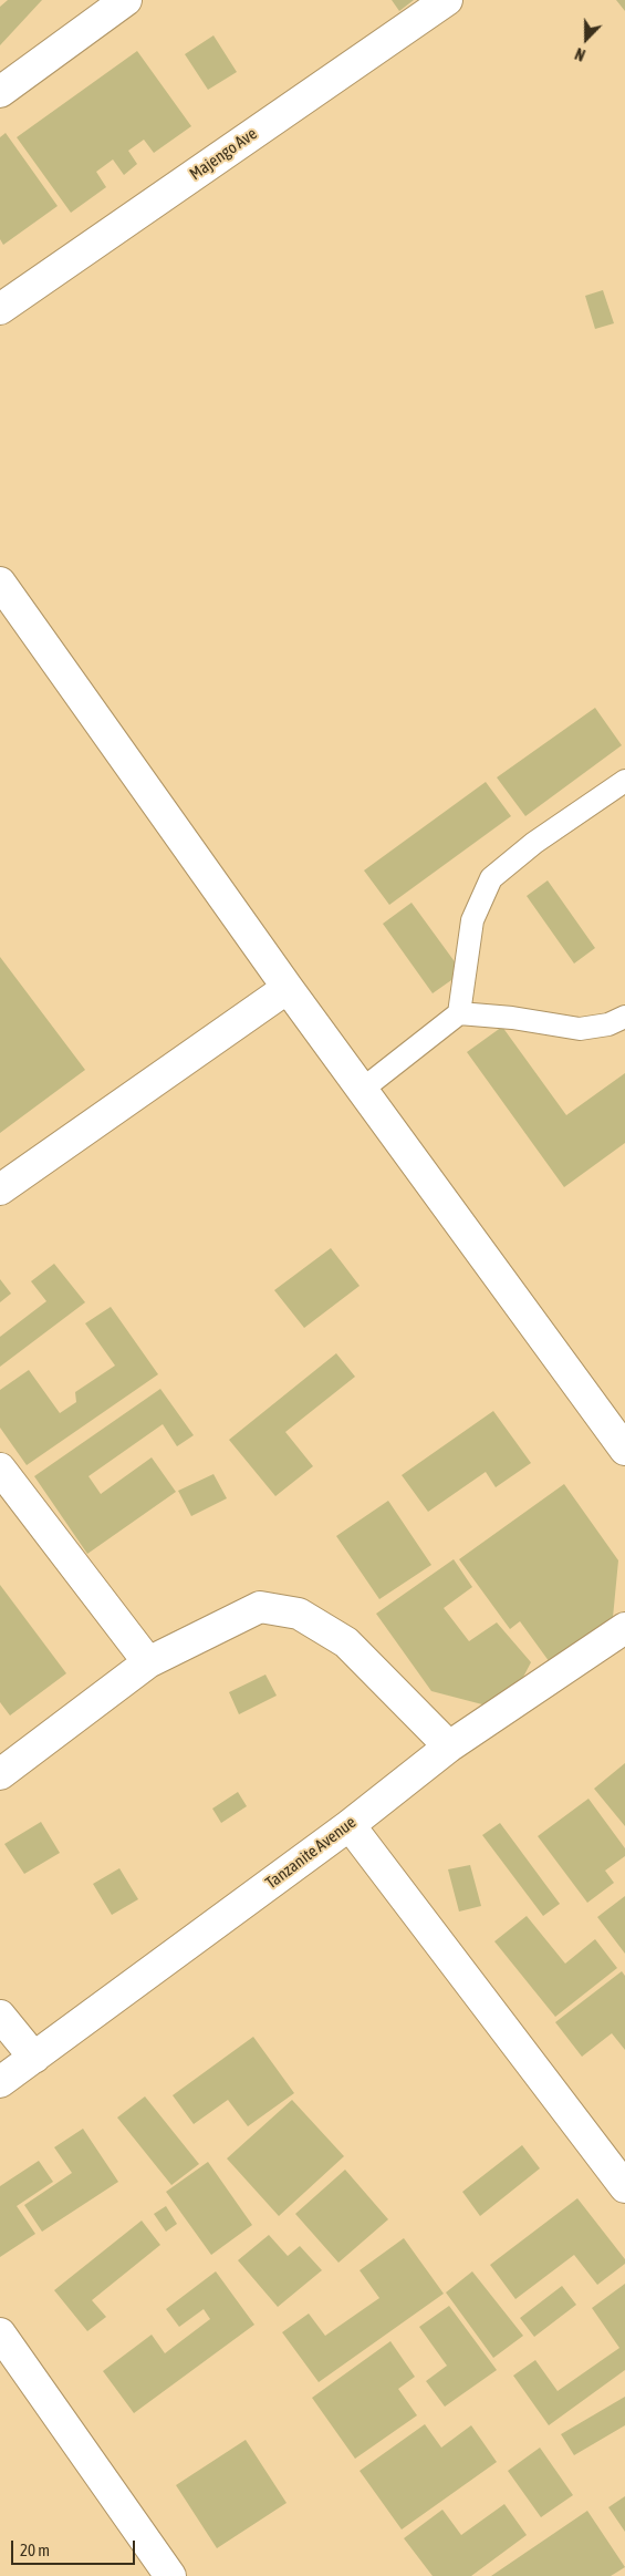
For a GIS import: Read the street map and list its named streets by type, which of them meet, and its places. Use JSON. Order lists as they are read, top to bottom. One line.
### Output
{"streets":{"street":["Majengo Ave","Tanzanite Avenue"]},"scale_bar":"20 m","north":"bottom"}
